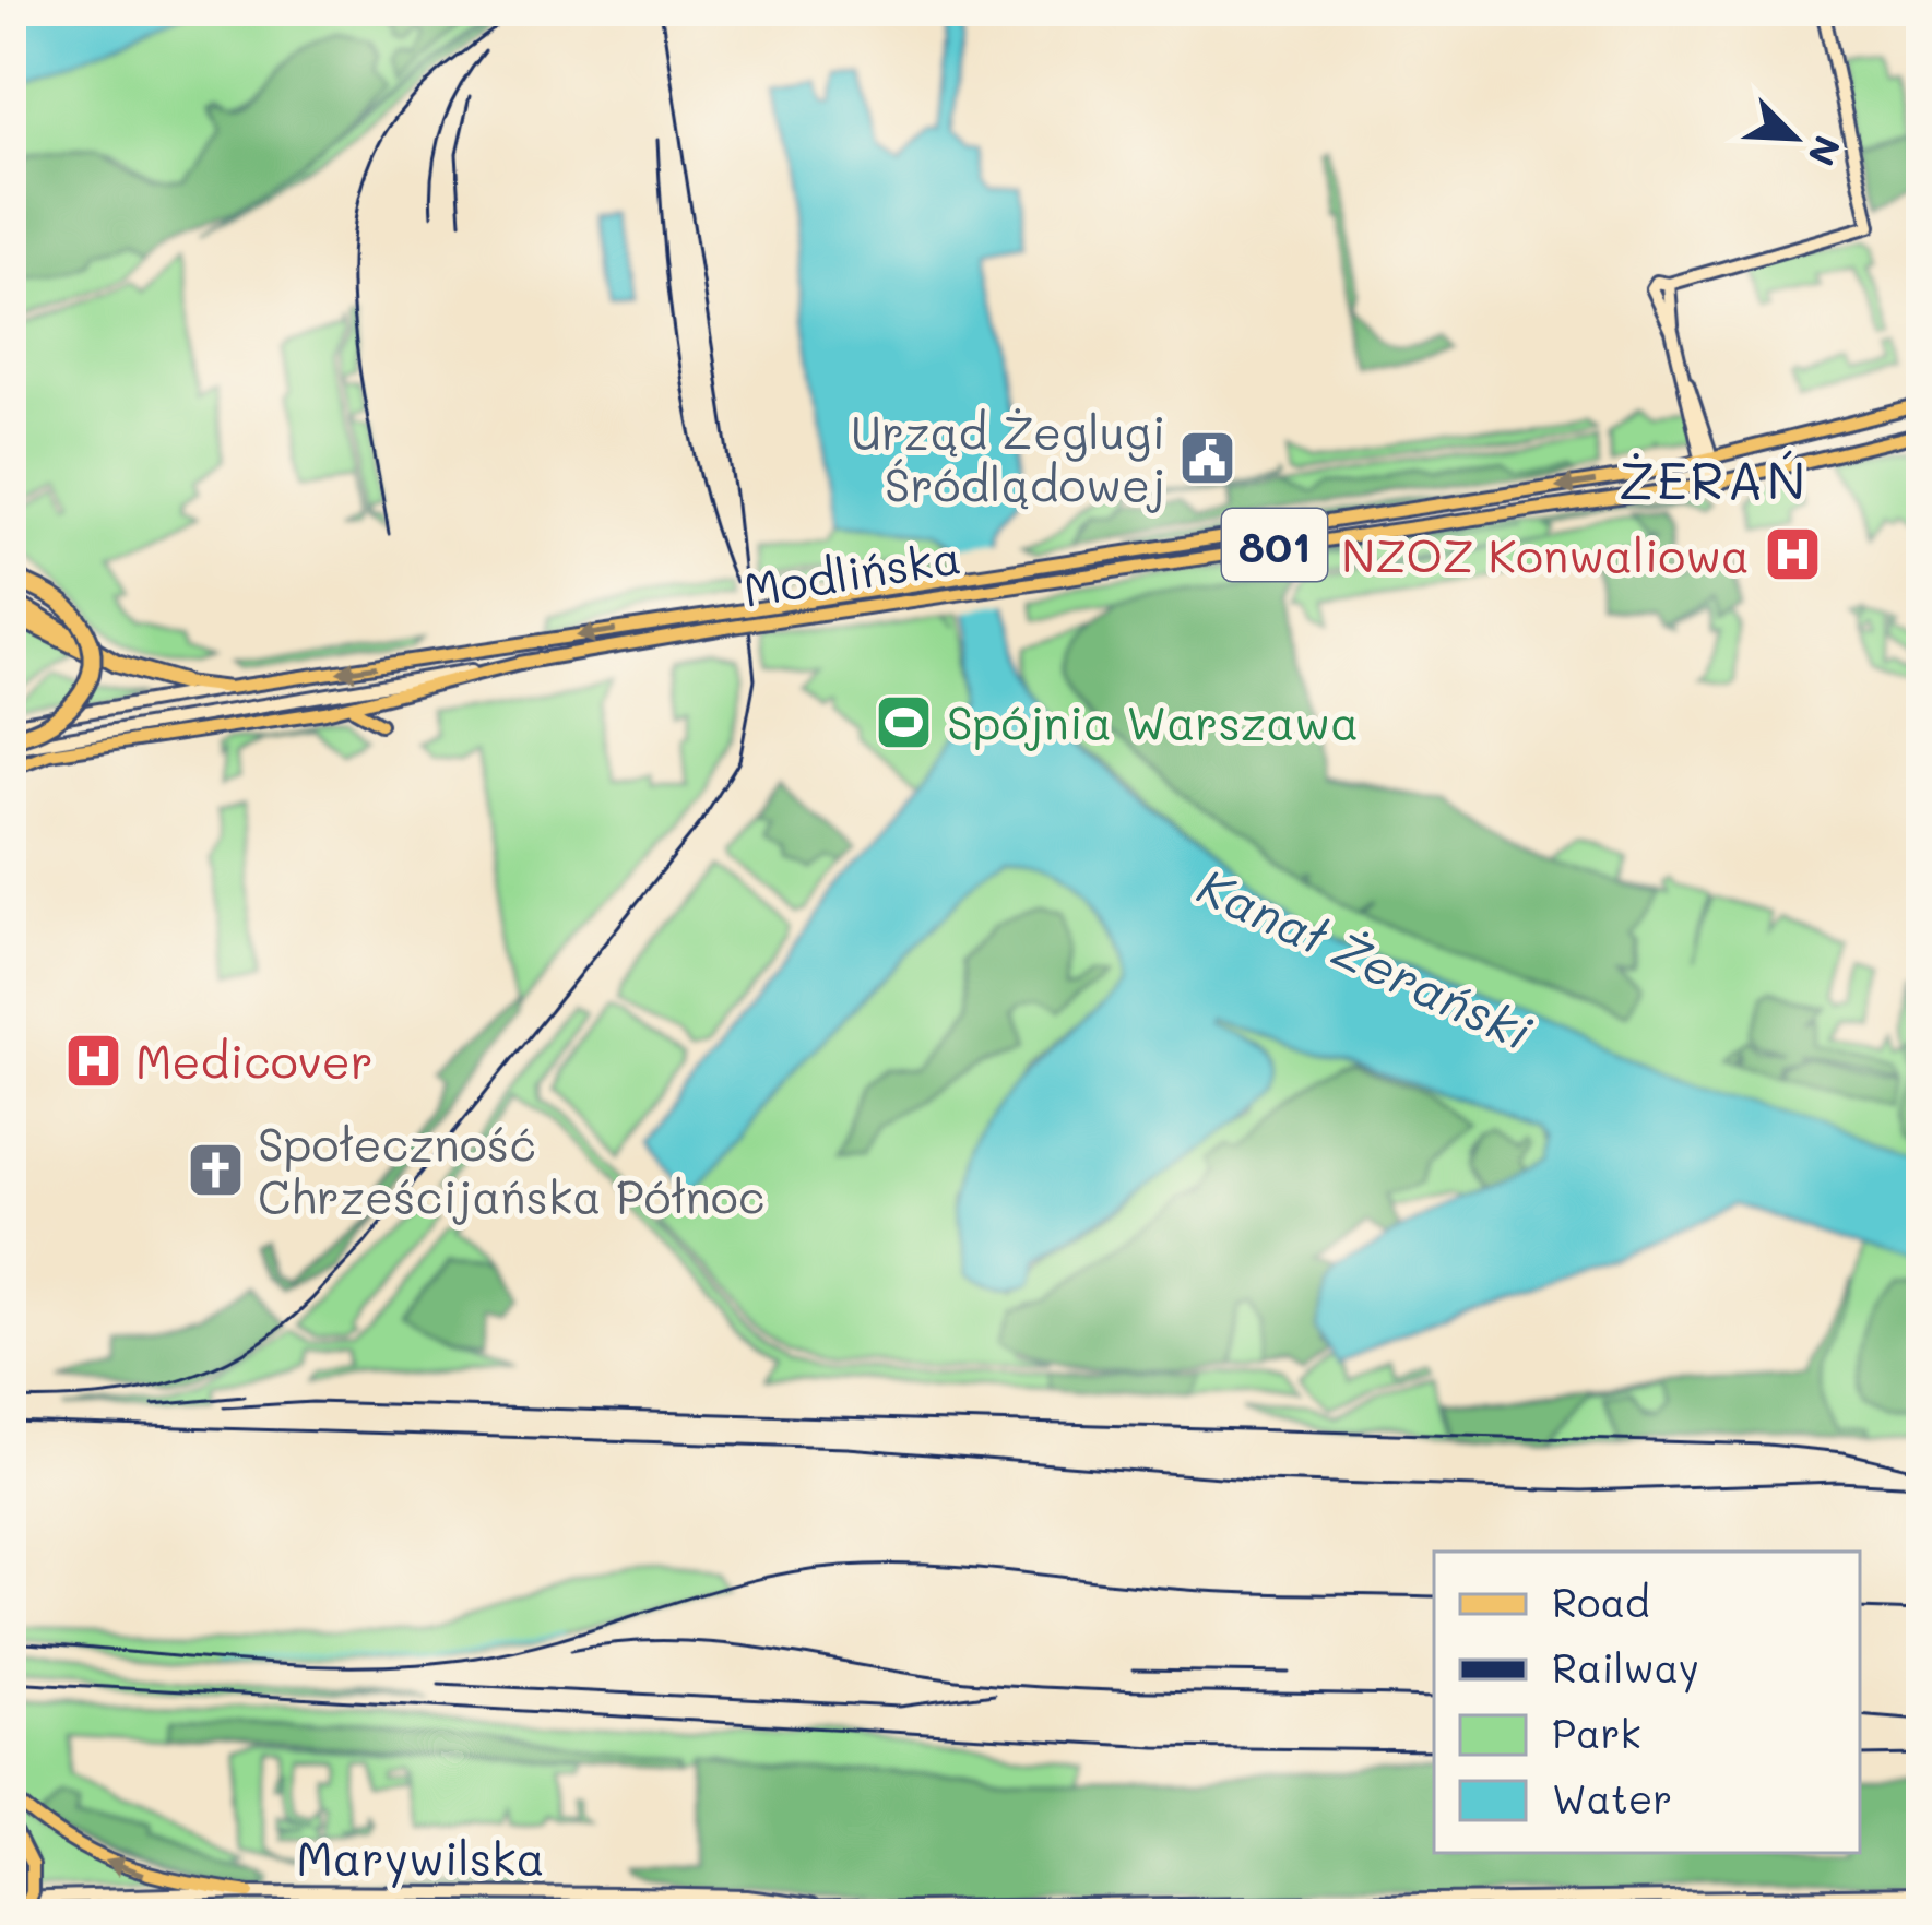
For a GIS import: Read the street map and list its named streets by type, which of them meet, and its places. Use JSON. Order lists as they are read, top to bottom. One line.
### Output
{"streets":{"main road":["801","Modlińska","Marywilska"]},"districts":["ŻERAŃ"],"water":["Kanał Żerański"],"places":{"public building":["Urząd Żeglugi Śródlądowej"],"hospital":["NZOZ Konwaliowa","Medicover"],"sports":["Spójnia Warszawa"],"church":["Społeczność Chrześcijańska Północ"]},"legend":["Road","Railway","Park","Water"],"north":"bottom right"}
